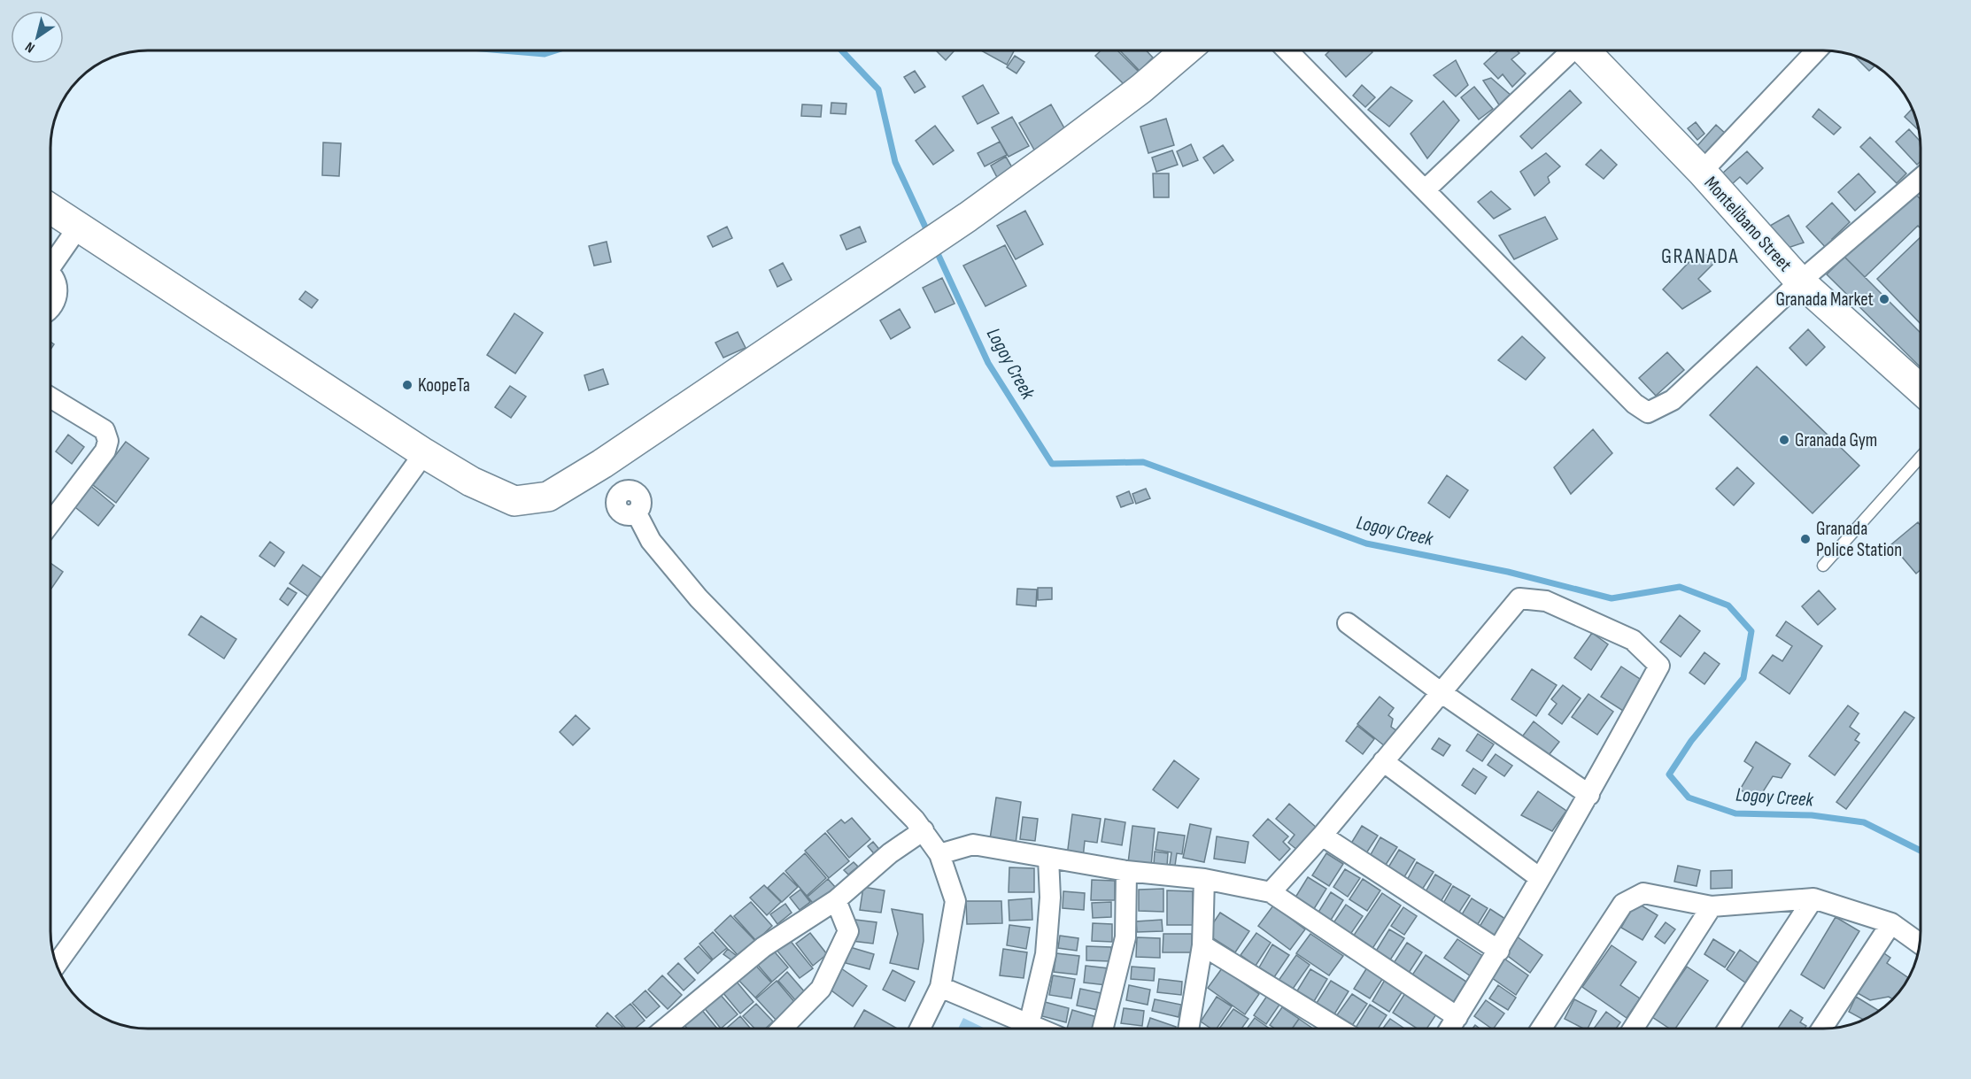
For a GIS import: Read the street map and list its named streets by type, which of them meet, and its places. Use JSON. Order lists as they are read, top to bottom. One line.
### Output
{"streets":{"main road":["Montelibano Street"]},"districts":["GRANADA"],"water":["Logoy Creek"],"places":["Granada Market","KoopeTa","Granada Gym","Granada Police Station"],"north":"bottom left"}
